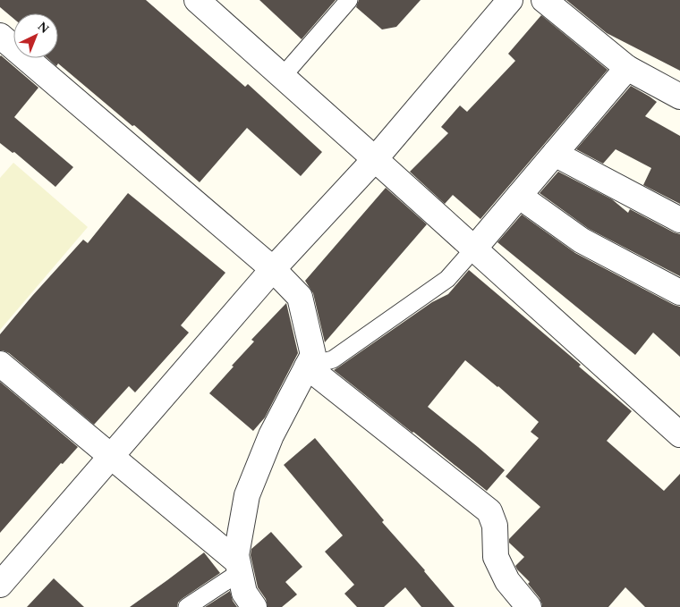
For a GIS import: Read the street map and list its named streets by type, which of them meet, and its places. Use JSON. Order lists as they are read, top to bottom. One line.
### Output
{"north":"top right"}
